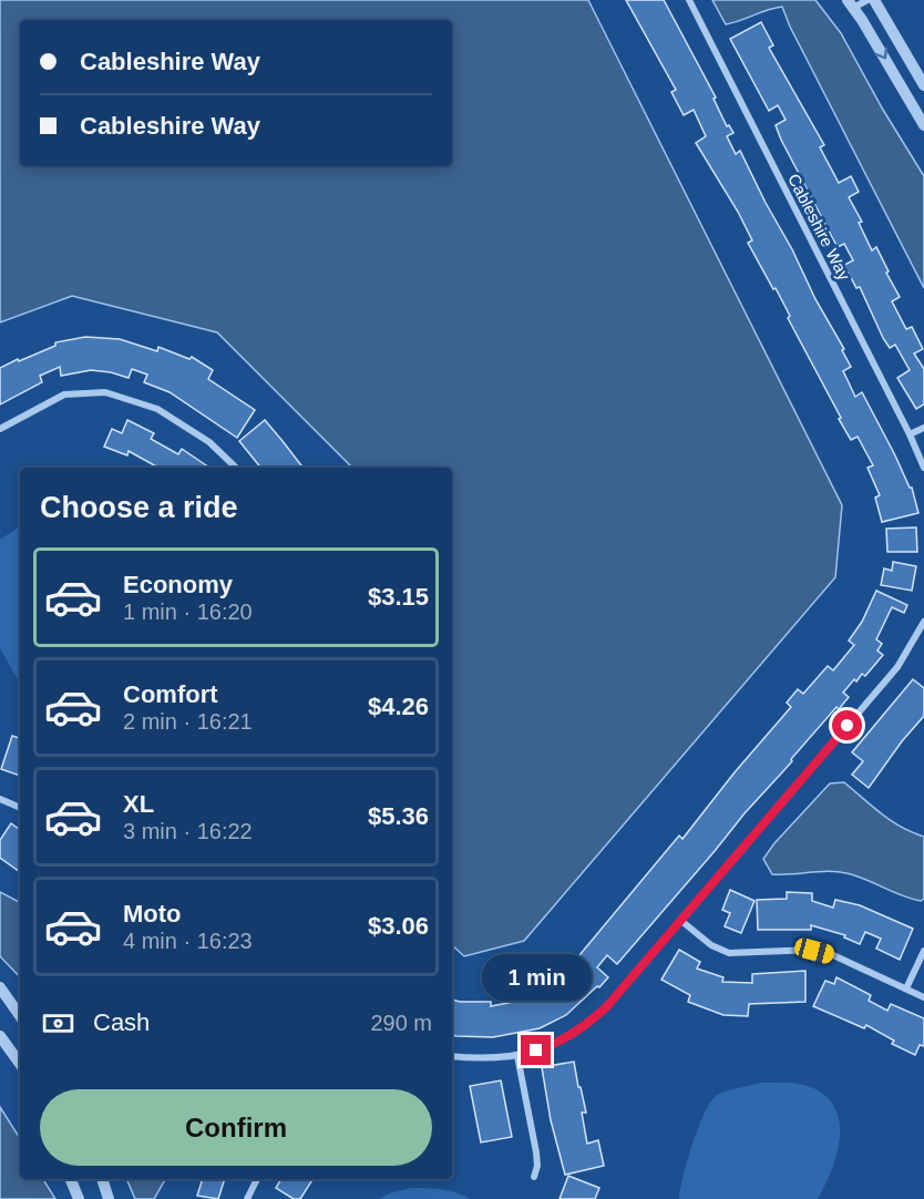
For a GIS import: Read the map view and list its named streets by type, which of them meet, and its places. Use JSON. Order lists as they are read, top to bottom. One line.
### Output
{"streets":{"street":["Cableshire Way"]},"page":{"banner":["Cableshire Way","Cableshire Way"],"heading":"Choose a ride","list":[{"name":"Economy","note":"1 min · 16:20","value":"$3.15"},{"name":"Comfort","note":"2 min · 16:21","value":"$4.26"},{"name":"XL","note":"3 min · 16:22","value":"$5.36"},{"name":"Moto","note":"4 min · 16:23","value":"$3.06"}],"bubble":"1 min","pay":["Cash","290 m"],"buttons":"Confirm"}}
